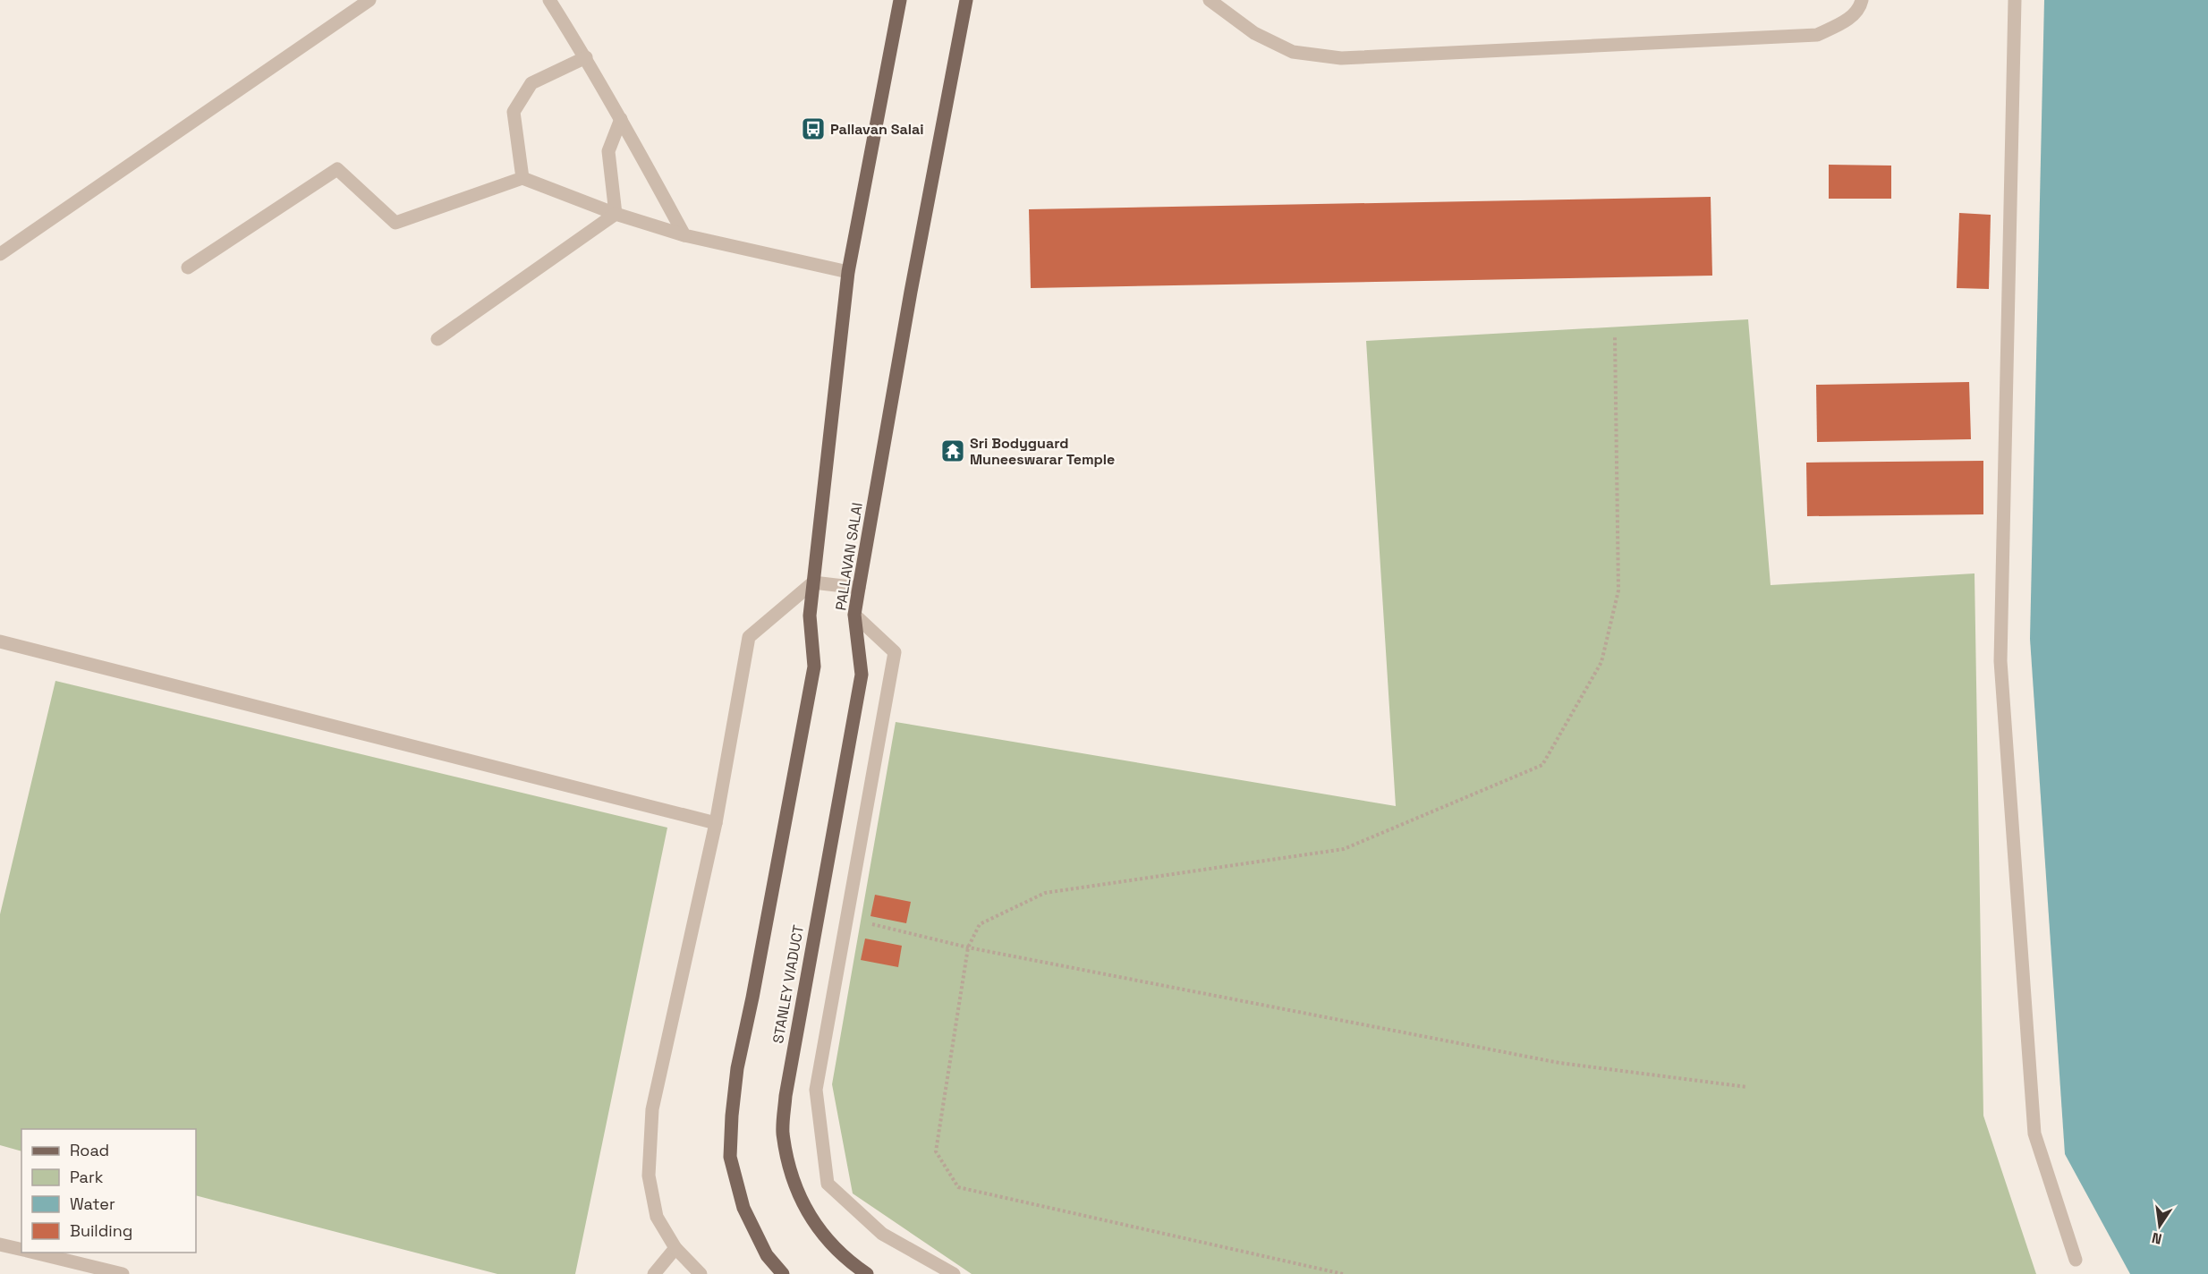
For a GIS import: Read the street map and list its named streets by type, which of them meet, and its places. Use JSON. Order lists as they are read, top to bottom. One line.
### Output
{"streets":{"main road":["PALLAVAN SALAI","STANLEY VIADUCT"]},"crossings":[["PALLAVAN SALAI","STANLEY VIADUCT"]],"places":{"bus stop":["Pallavan Salai"],"temple":["Sri Bodyguard Muneeswarar Temple"]},"legend":["Road","Park","Water","Building"],"north":"bottom"}
